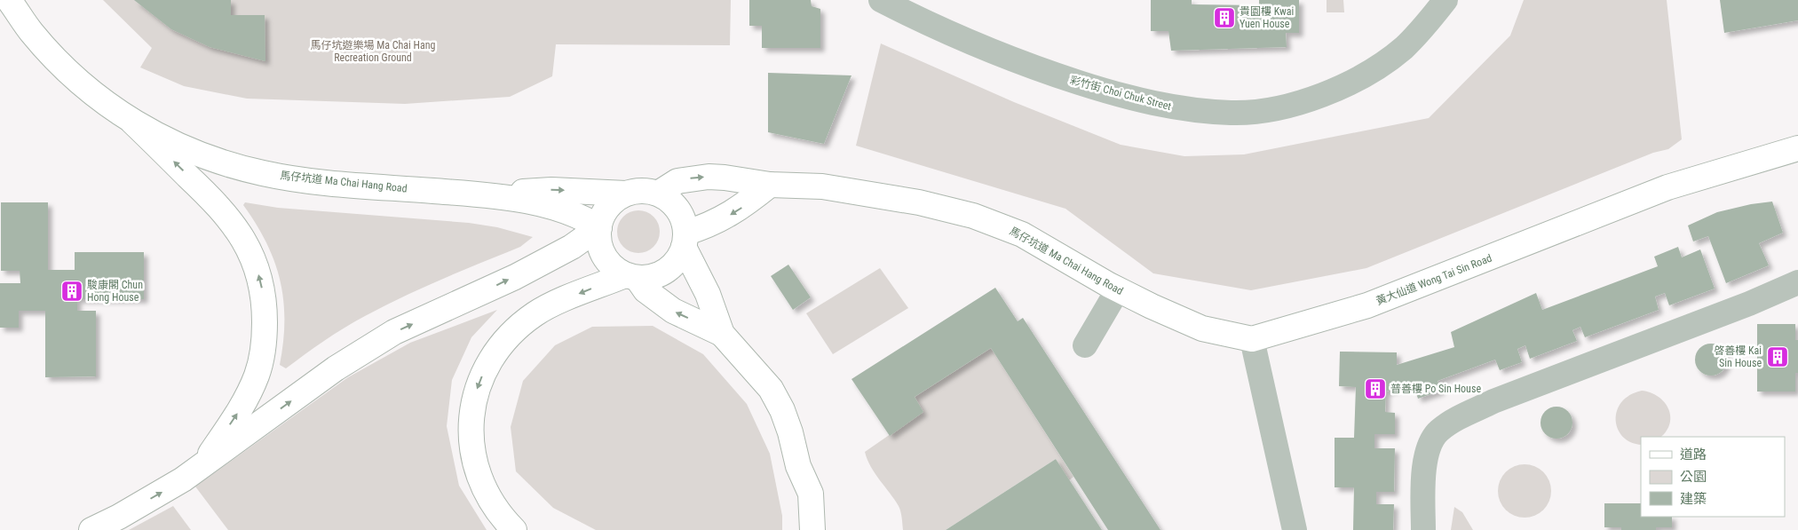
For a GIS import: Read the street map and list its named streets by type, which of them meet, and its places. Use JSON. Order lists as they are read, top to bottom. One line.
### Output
{"streets":{"main road":["馬仔坑道 Ma Chai Hang Road","黃大仙道 Wong Tai Sin Road"],"lane":["彩竹街 Choi Chuk Street"]},"crossings":[["馬仔坑道 Ma Chai Hang Road","黃大仙道 Wong Tai Sin Road"]],"parks":["馬仔坑遊樂場 Ma Chai Hang Recreation Ground"],"places":{"building":["貴園樓 Kwai Yuen House","駿康閣 Chun Hong House","啓善樓 Kai Sin House","普善樓 Po Sin House"]},"legend":["道路","公園","建築"]}
